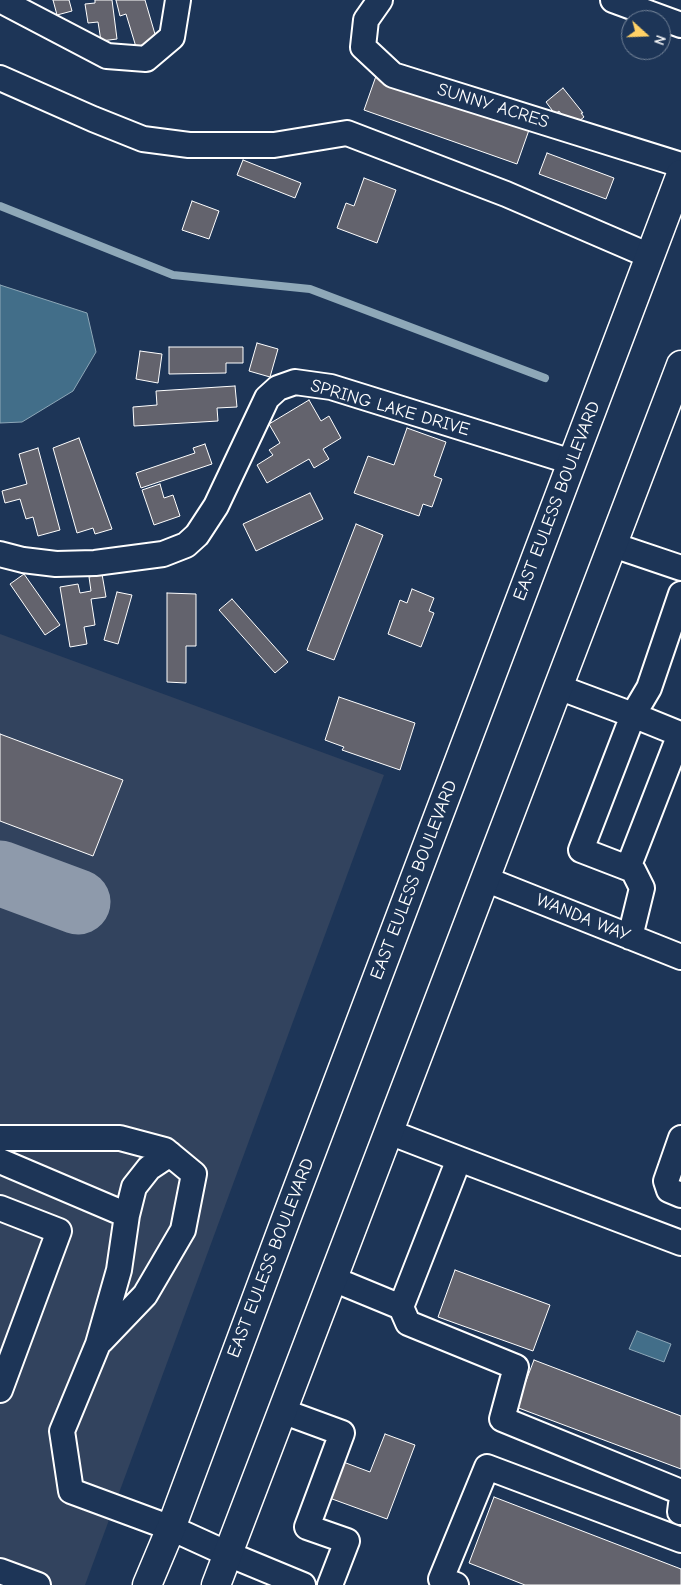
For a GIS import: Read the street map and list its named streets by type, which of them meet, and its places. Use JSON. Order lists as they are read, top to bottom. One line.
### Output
{"streets":{"main road":["EAST EULESS BOULEVARD"],"street":["SUNNY ACRES","SPRING LAKE DRIVE","WANDA WAY"]},"crossings":[["SPRING LAKE DRIVE","EAST EULESS BOULEVARD"]],"north":"right"}
